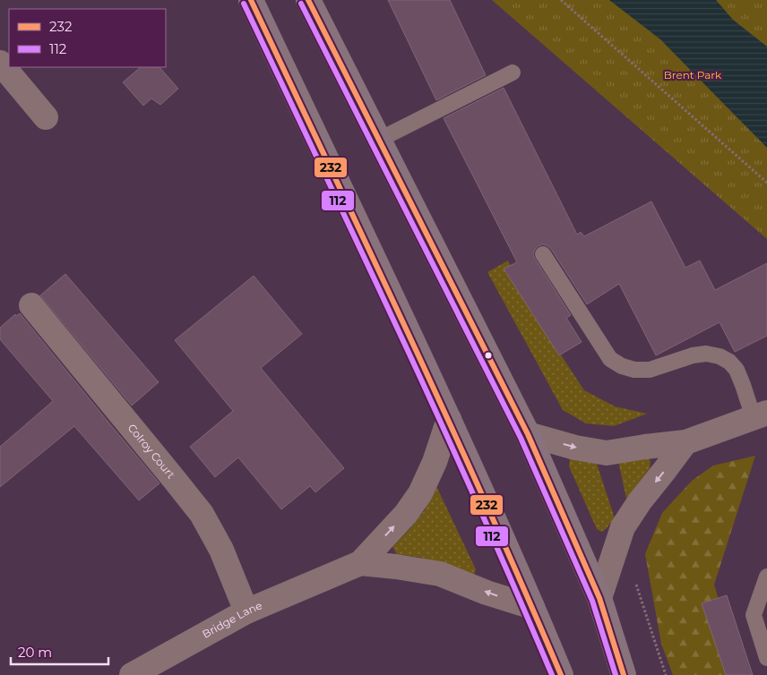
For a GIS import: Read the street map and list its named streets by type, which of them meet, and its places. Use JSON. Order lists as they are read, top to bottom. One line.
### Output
{"streets":{"street":["Colroy Court","Bridge Lane"]},"crossings":[["Colroy Court","Bridge Lane"]],"parks":["Brent Park"],"lines":["transit line 232","transit line 112"],"legend":["232","112"],"scale_bar":"20 m"}
